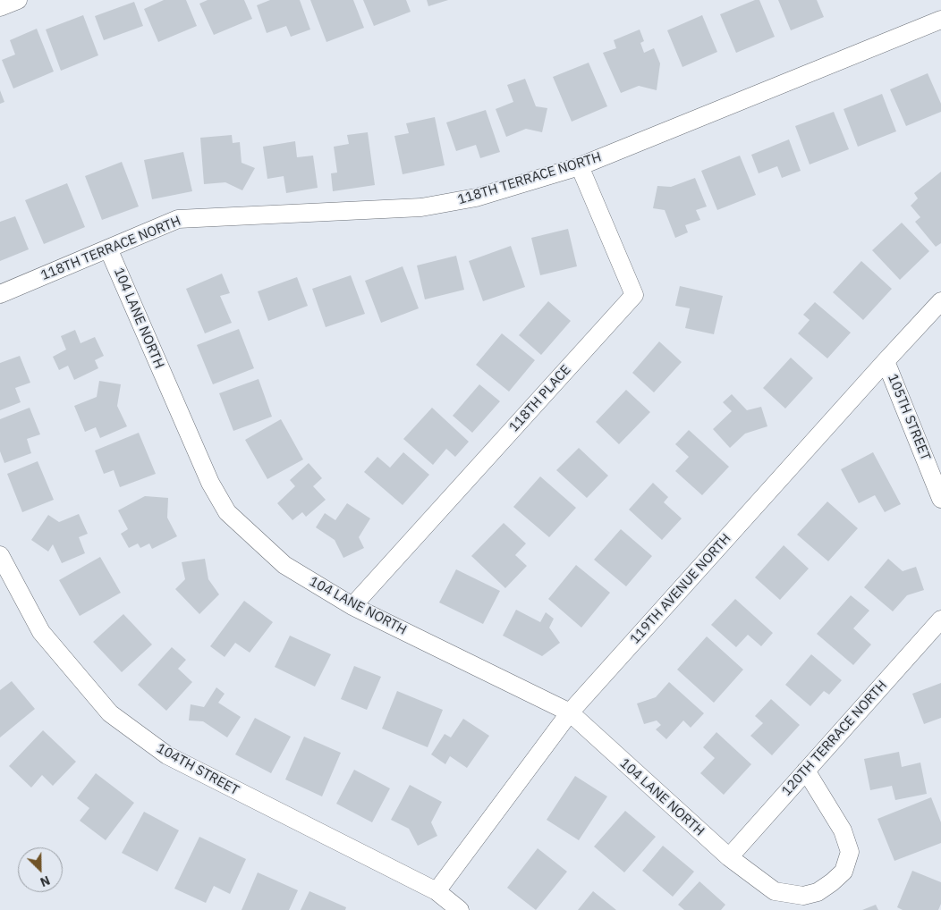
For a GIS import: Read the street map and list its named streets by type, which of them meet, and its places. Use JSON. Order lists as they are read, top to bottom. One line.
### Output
{"streets":{"street":["118TH TERRACE NORTH","104 LANE NORTH","118TH PLACE","105TH STREET","119TH AVENUE NORTH","120TH TERRACE NORTH","104TH STREET"]},"crossings":[["118TH TERRACE NORTH","104 LANE NORTH"],["118TH TERRACE NORTH","118TH PLACE"],["104 LANE NORTH","118TH PLACE"],["104 LANE NORTH","119TH AVENUE NORTH"],["104 LANE NORTH","120TH TERRACE NORTH"],["105TH STREET","119TH AVENUE NORTH"],["119TH AVENUE NORTH","104TH STREET"]],"north":"bottom right"}
